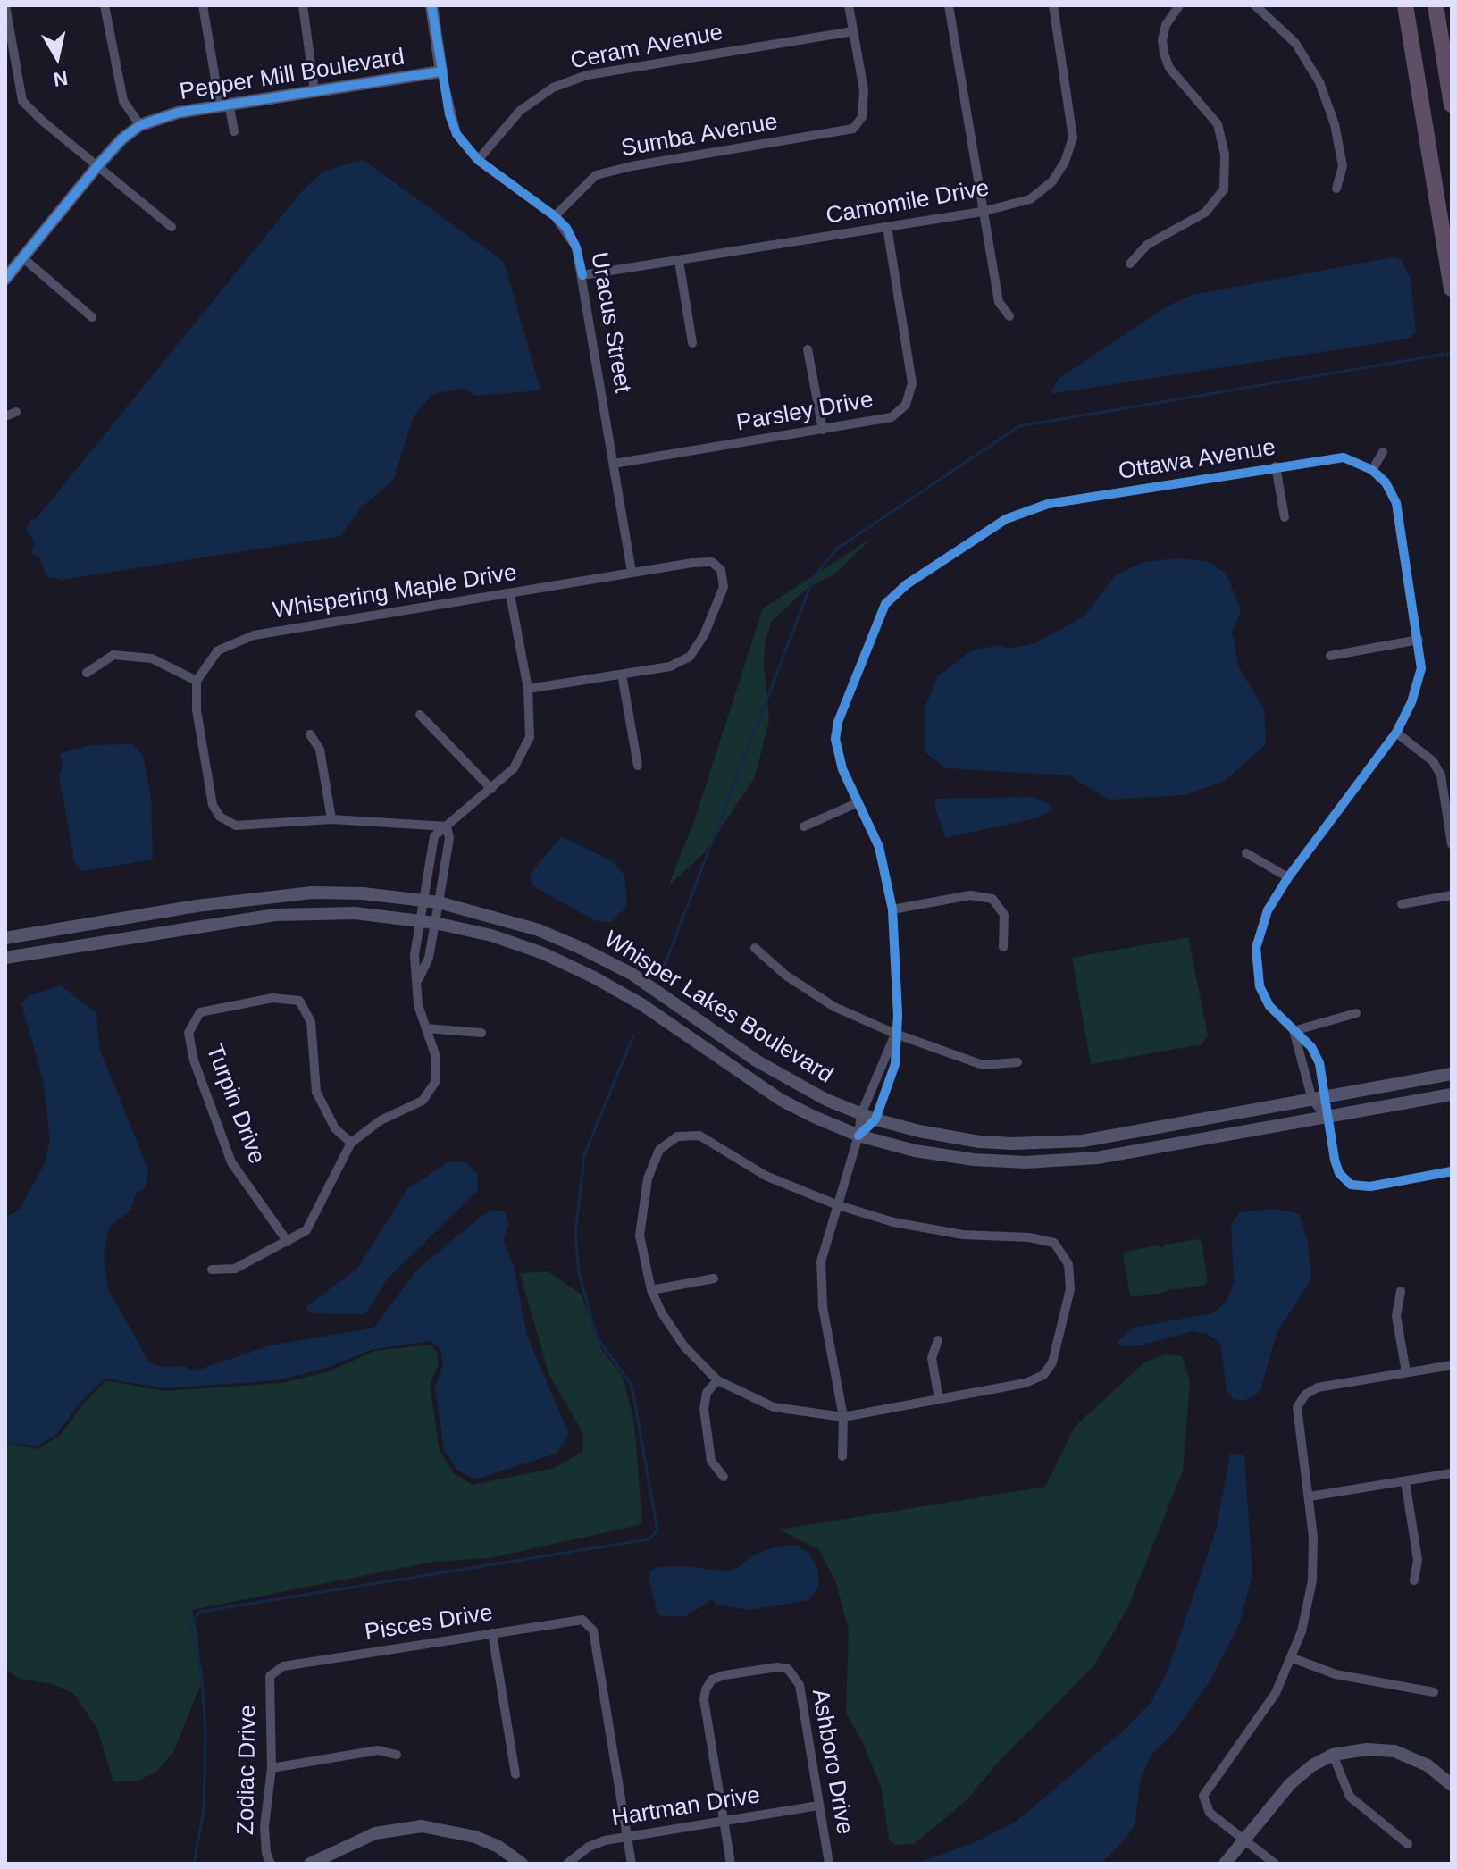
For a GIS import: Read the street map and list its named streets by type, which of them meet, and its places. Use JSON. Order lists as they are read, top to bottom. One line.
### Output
{"streets":{"street":["Ceram Avenue","Pepper Mill Boulevard","Sumba Avenue","Camomile Drive","Uracus Street","Parsley Drive","Ottawa Avenue","Whispering Maple Drive","Whisper Lakes Boulevard","Turpin Drive","Pisces Drive","Ashboro Drive","Zodiac Drive","Hartman Drive"]},"crossings":[["Ceram Avenue","Sumba Avenue"],["Ceram Avenue","Uracus Street"],["Pepper Mill Boulevard","Uracus Street"],["Sumba Avenue","Uracus Street"],["Camomile Drive","Uracus Street"],["Camomile Drive","Parsley Drive"],["Uracus Street","Parsley Drive"],["Uracus Street","Whispering Maple Drive"],["Ottawa Avenue","Whisper Lakes Boulevard"],["Pisces Drive","Zodiac Drive"],["Pisces Drive","Hartman Drive"],["Ashboro Drive","Hartman Drive"]],"north":"bottom"}
